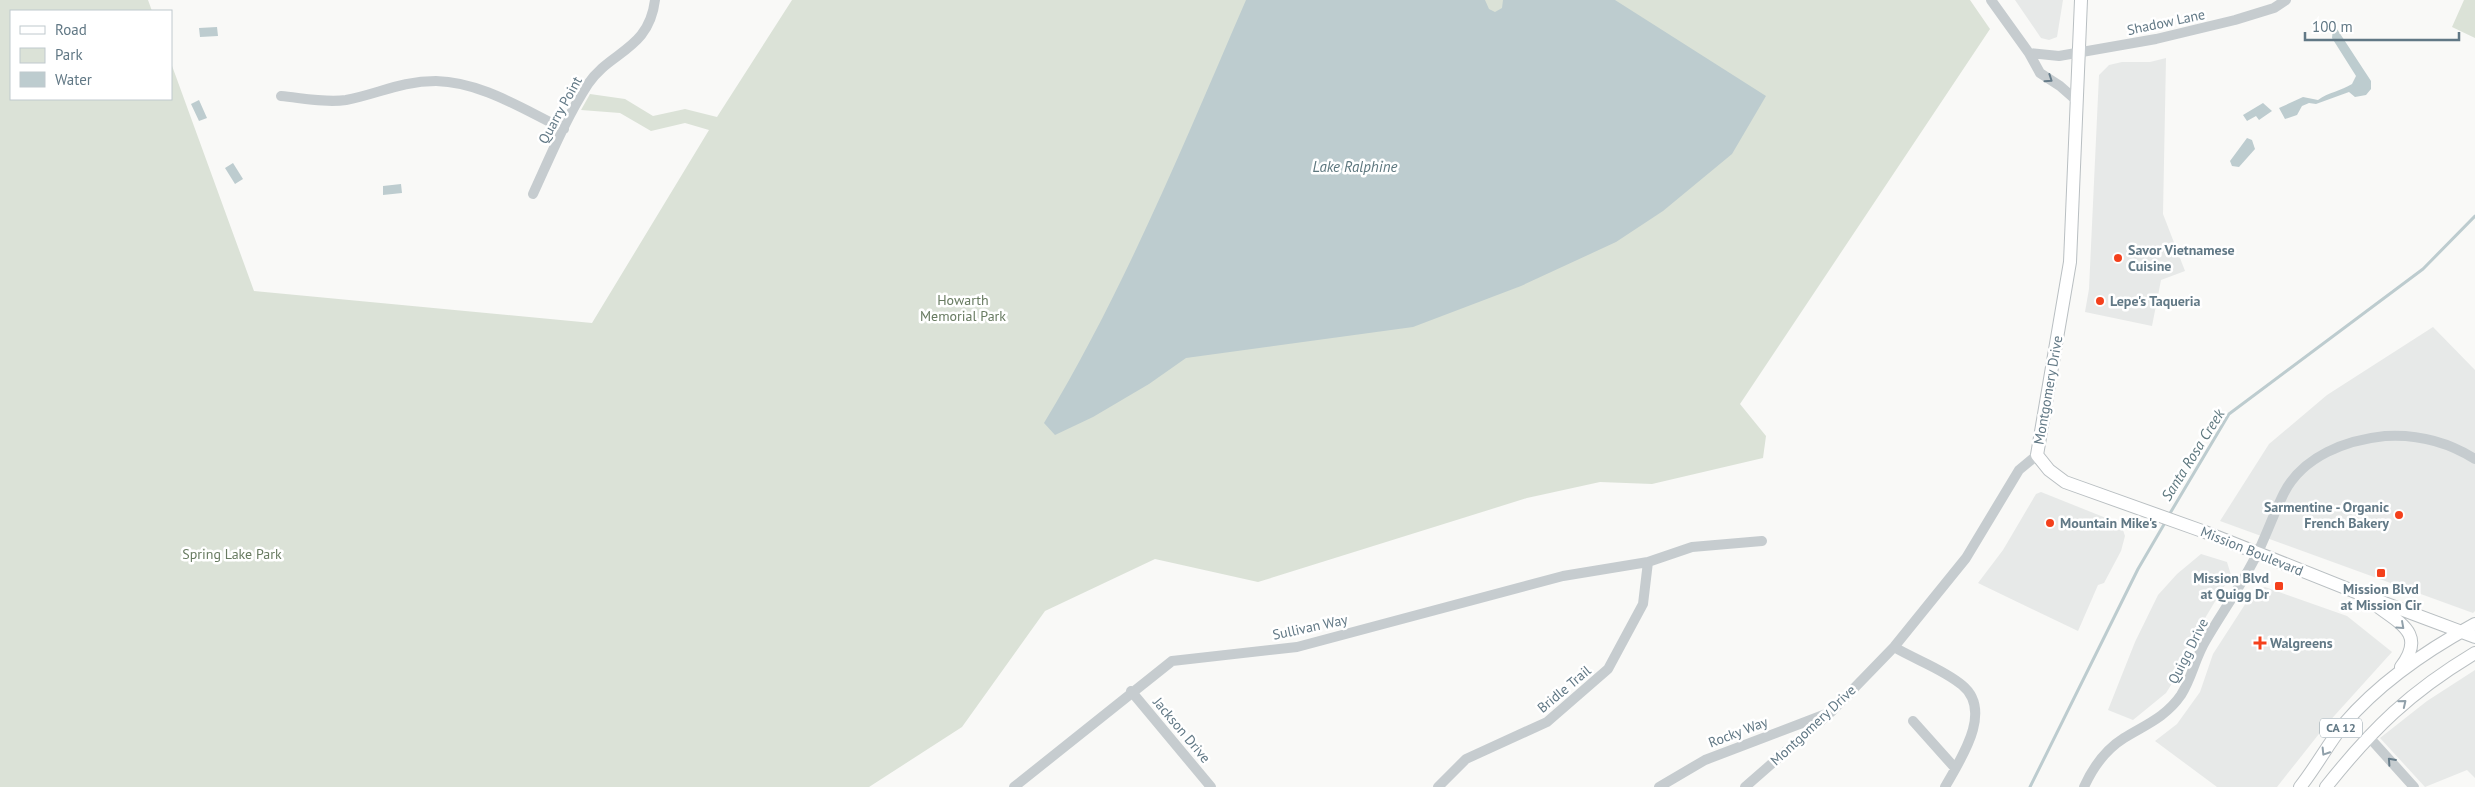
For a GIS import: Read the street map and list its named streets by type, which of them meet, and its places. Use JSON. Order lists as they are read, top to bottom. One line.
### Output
{"streets":{"main road":["Montgomery Drive","Mission Boulevard","CA 12"],"street":["Shadow Lane","Quarry Point","Sullivan Way","Quigg Drive","Bridle Trail","Jackson Drive","Rocky Way"]},"crossings":[["Shadow Lane","Montgomery Drive"],["Montgomery Drive","Mission Boulevard"],["Montgomery Drive","Rocky Way"],["Mission Boulevard","Quigg Drive"],["Mission Boulevard","CA 12"],["Sullivan Way","Bridle Trail"],["Sullivan Way","Jackson Drive"]],"water":["Lake Ralphine","Santa Rosa Creek"],"parks":["Howarth Memorial Park","Spring Lake Park"],"places":{"other":["Savor Vietnamese Cuisine","Lepe's Taqueria","Sarmentine - Organic French Bakery","Mountain Mike's"],"transit":["Mission Blvd at Mission Cir","Mission Blvd at Quigg Dr"],"health":["Walgreens"]},"legend":["Road","Park","Water"],"scale_bar":"100 m"}
